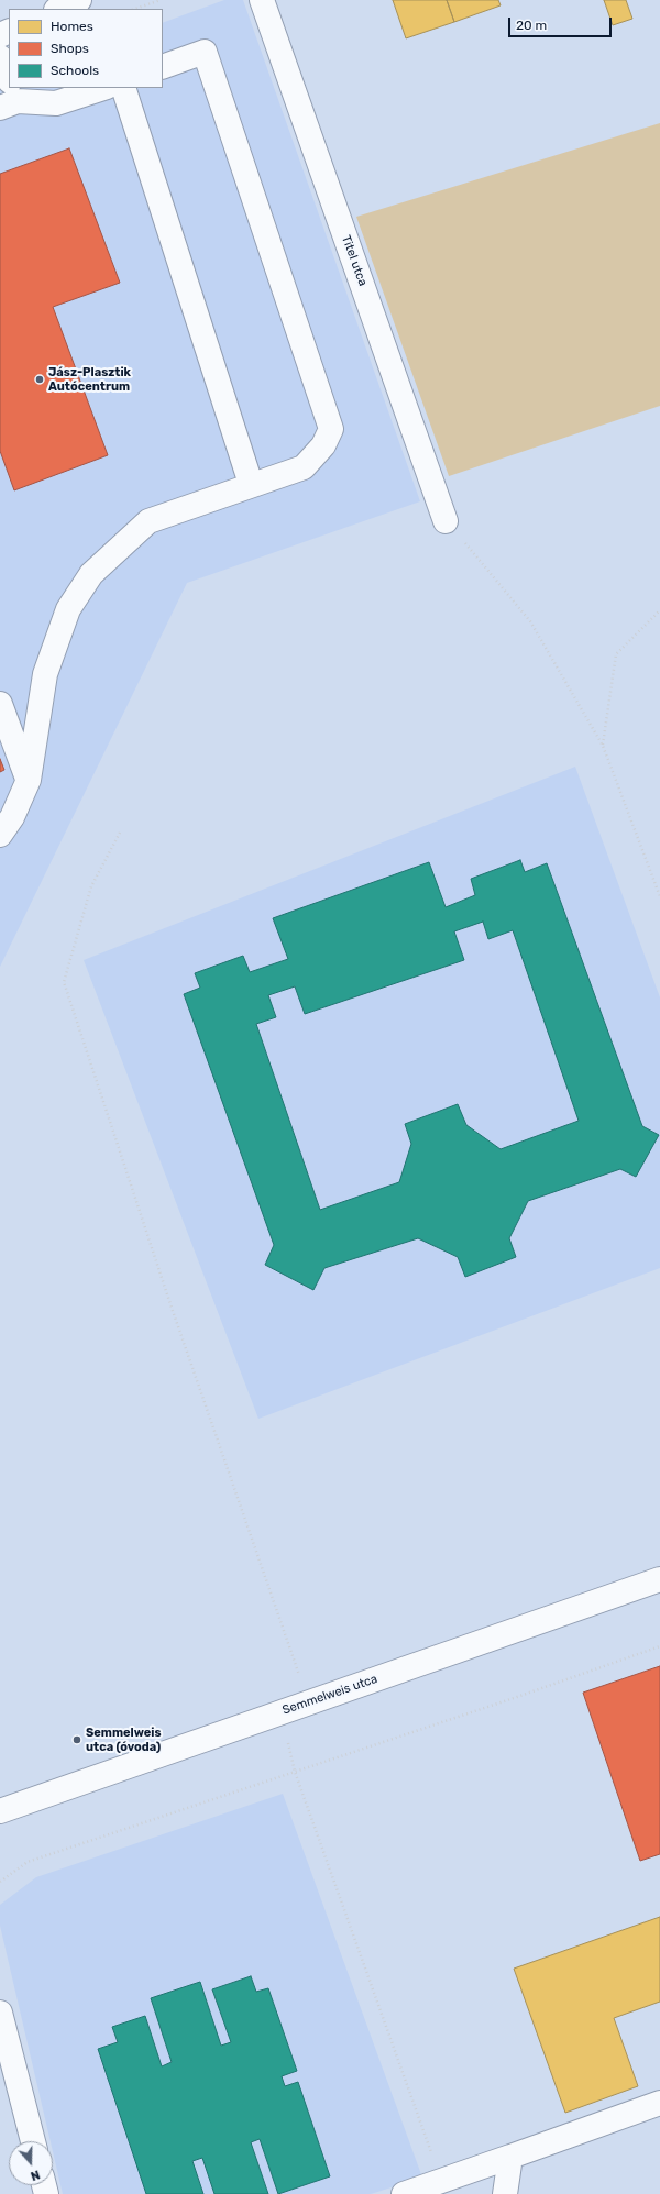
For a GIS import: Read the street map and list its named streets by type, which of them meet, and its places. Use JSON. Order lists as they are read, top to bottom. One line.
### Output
{"streets":{"street":["Titel utca","Semmelweis utca"]},"places":["Jász-Plasztik Autócentrum","Semmelweis utca (óvoda)"],"legend":["Homes","Shops","Schools"],"scale_bar":"20 m","north":"bottom"}
